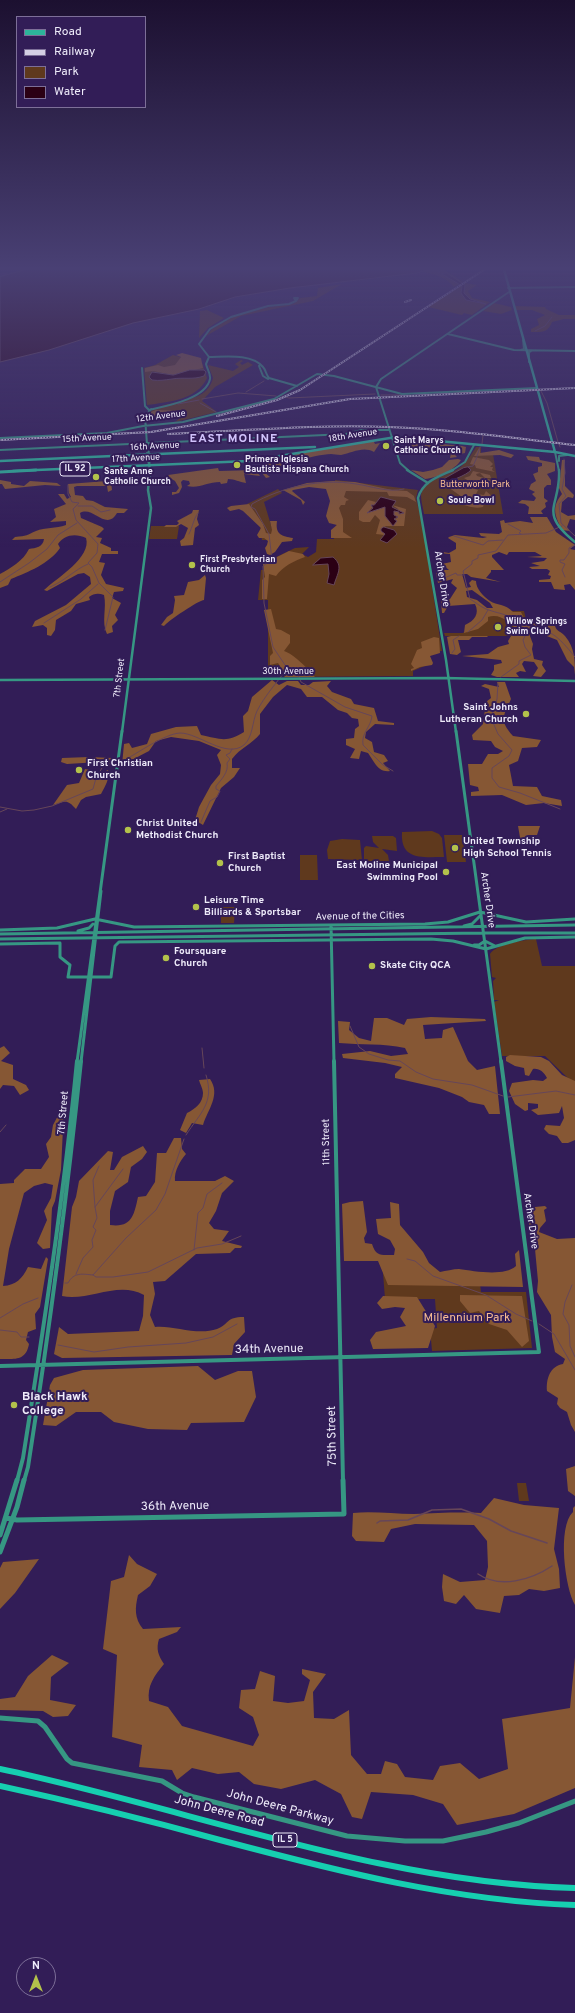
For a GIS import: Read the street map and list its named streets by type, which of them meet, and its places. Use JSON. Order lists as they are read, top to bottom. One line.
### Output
{"streets":{"highway":["John Deere Road","IL 5"],"main road":["18th Avenue","16th Avenue","17th Avenue","IL 92"],"street":["12th Avenue","15th Avenue","Archer Drive","30th Avenue","7th Street","Avenue of the Cities","11th Street","34th Avenue","75th Street","36th Avenue","John Deere Parkway"]},"crossings":[["12th Avenue","7th Street"],["18th Avenue","16th Avenue"],["18th Avenue","17th Avenue"],["15th Avenue","7th Street"],["16th Avenue","7th Street"],["17th Avenue","7th Street"],["Archer Drive","30th Avenue"],["Archer Drive","Avenue of the Cities"],["Archer Drive","34th Avenue"],["30th Avenue","7th Street"],["7th Street","Avenue of the Cities"],["7th Street","34th Avenue"],["7th Street","36th Avenue"],["Avenue of the Cities","11th Street"],["11th Street","34th Avenue"],["11th Street","75th Street"],["34th Avenue","75th Street"],["75th Street","36th Avenue"]],"districts":["EAST MOLINE"],"parks":["Butterworth Park","Millennium Park"],"places":["Saint Marys Catholic Church","Primera Iglesia Bautista Hispana Church","Sante Anne Catholic Church","Soule Bowl","First Presbyterian Church","Willow Springs Swim Club","Saint Johns Lutheran Church","First Christian Church","Christ United Methodist Church","United Township High School Tennis","First Baptist Church","East Moline Municipal Swimming Pool","Leisure Time Billiards & Sportsbar","Foursquare Church","Skate City QCA","Black Hawk College"],"legend":["Road","Railway","Park","Water"],"north":"top"}
